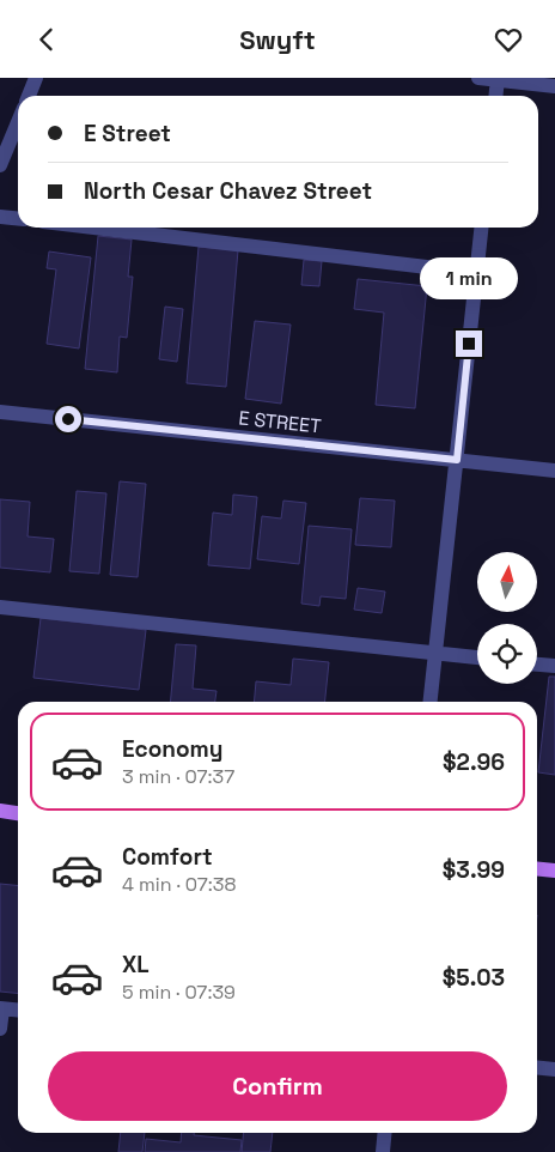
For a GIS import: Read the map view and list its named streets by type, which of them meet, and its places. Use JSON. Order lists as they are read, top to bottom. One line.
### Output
{"streets":{"street":["E STREET"]},"north":"top","page":{"header":"Swyft","banner":["E Street","North Cesar Chavez Street"],"bubble":"1 min","list":[{"name":"Economy","note":"3 min · 07:37","value":"$2.96"},{"name":"Comfort","note":"4 min · 07:38","value":"$3.99"},{"name":"XL","note":"5 min · 07:39","value":"$5.03"}],"buttons":"Confirm"}}
